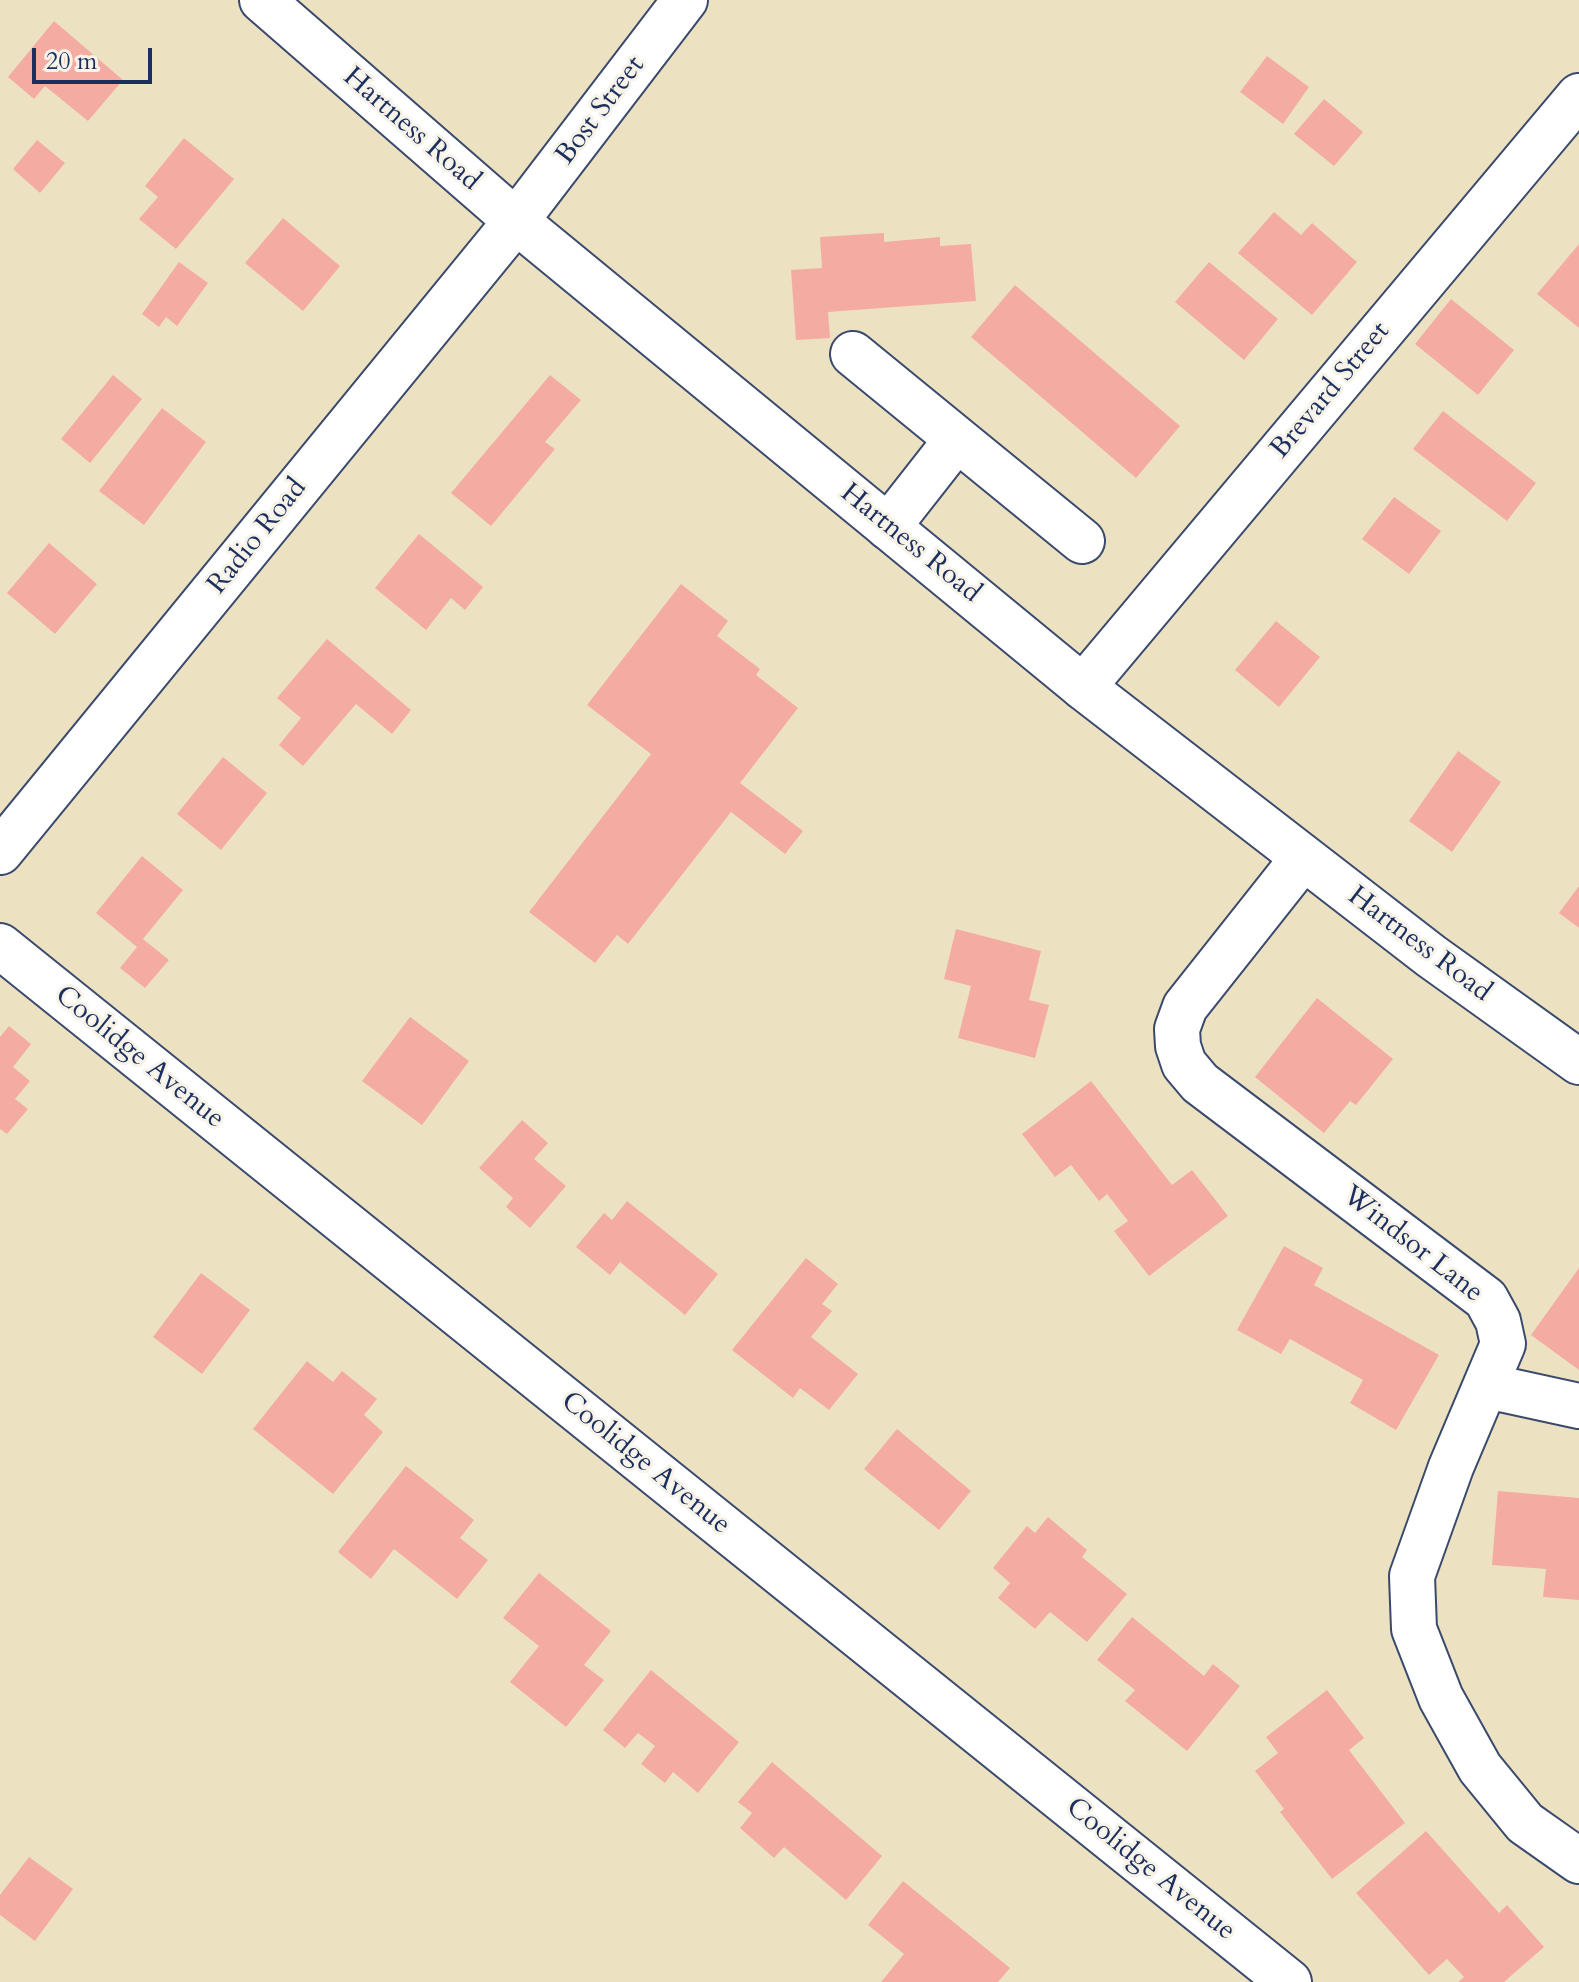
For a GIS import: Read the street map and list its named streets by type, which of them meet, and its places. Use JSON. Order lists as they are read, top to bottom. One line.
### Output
{"streets":{"street":["Bost Street","Hartness Road","Brevard Street","Radio Road","Coolidge Avenue","Windsor Lane"]},"crossings":[["Bost Street","Hartness Road"],["Bost Street","Radio Road"],["Hartness Road","Brevard Street"],["Hartness Road","Radio Road"],["Hartness Road","Windsor Lane"]],"scale_bar":"20 m"}
